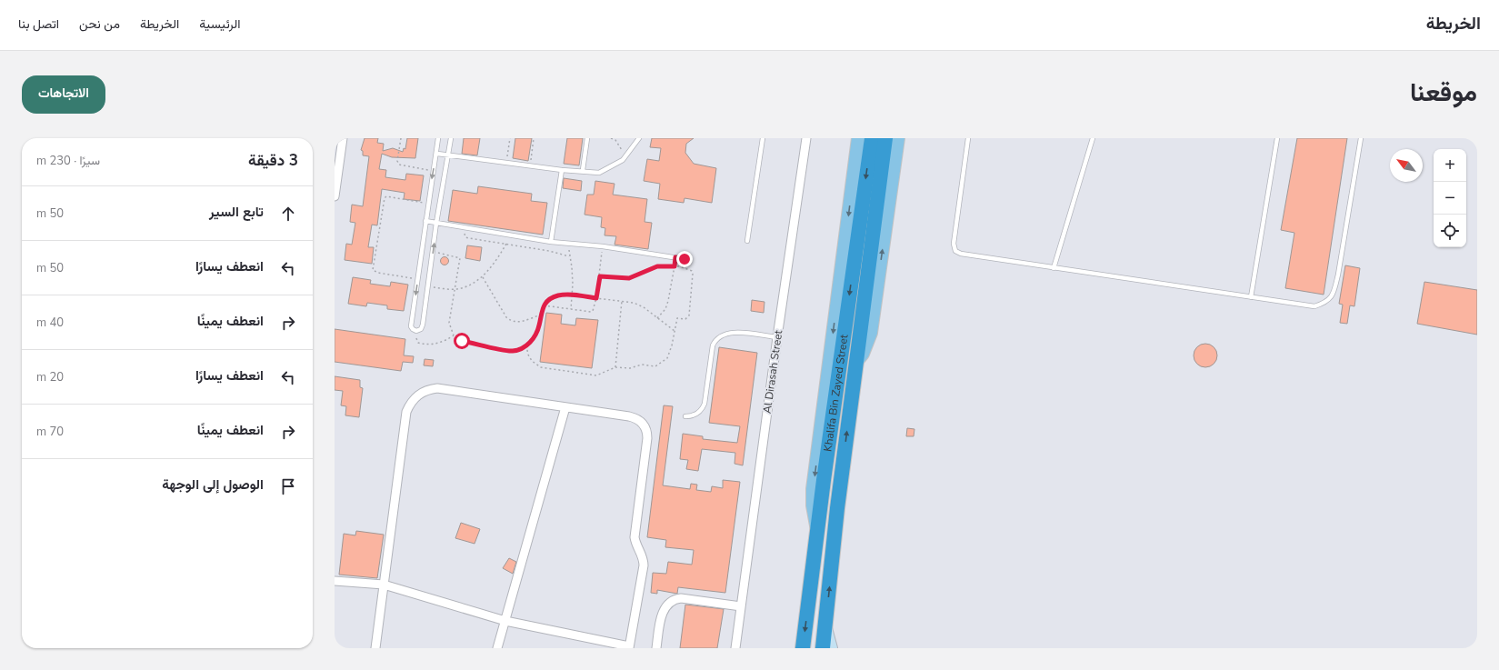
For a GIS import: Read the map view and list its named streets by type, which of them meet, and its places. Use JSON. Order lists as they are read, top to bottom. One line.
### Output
{"streets":{"highway":["Khalifa Bin Zayed Street"],"street":["Al Dirasah Street"]},"north":"top left","page":{"header":"الخريطة","nav":["الرئيسية","الخريطة","من نحن","اتصل بنا"],"title":"موقعنا","buttons":"الاتجاهات","heading":["3 دقيقة","سيرًا · 230 m"],"map_buttons":["+","−"],"list":[["تابع السير","50 m"],["انعطف يسارًا","50 m"],["انعطف يمينًا","40 m"],["انعطف يسارًا","20 m"],["انعطف يمينًا","70 m"],"الوصول إلى الوجهة"]}}
